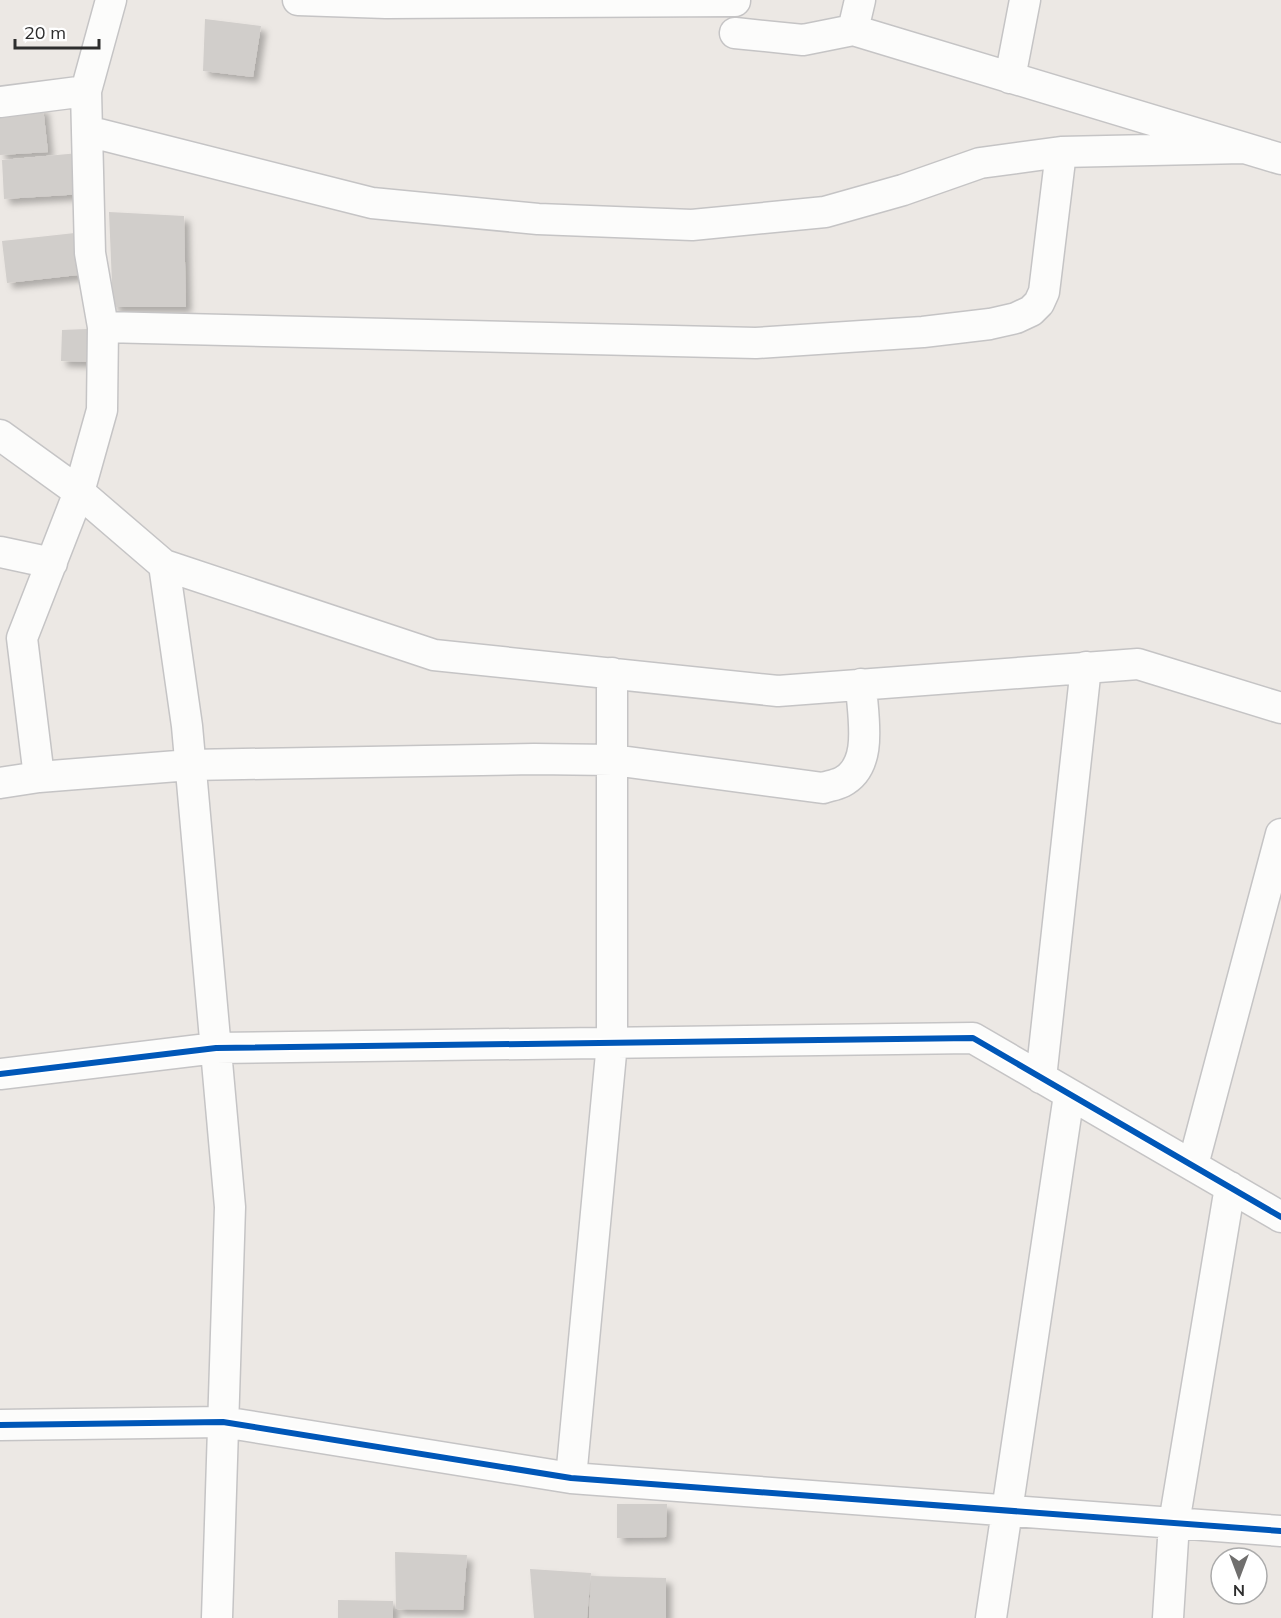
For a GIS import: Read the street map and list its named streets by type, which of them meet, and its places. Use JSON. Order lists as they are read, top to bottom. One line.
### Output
{"scale_bar":"20 m","north":"bottom"}
